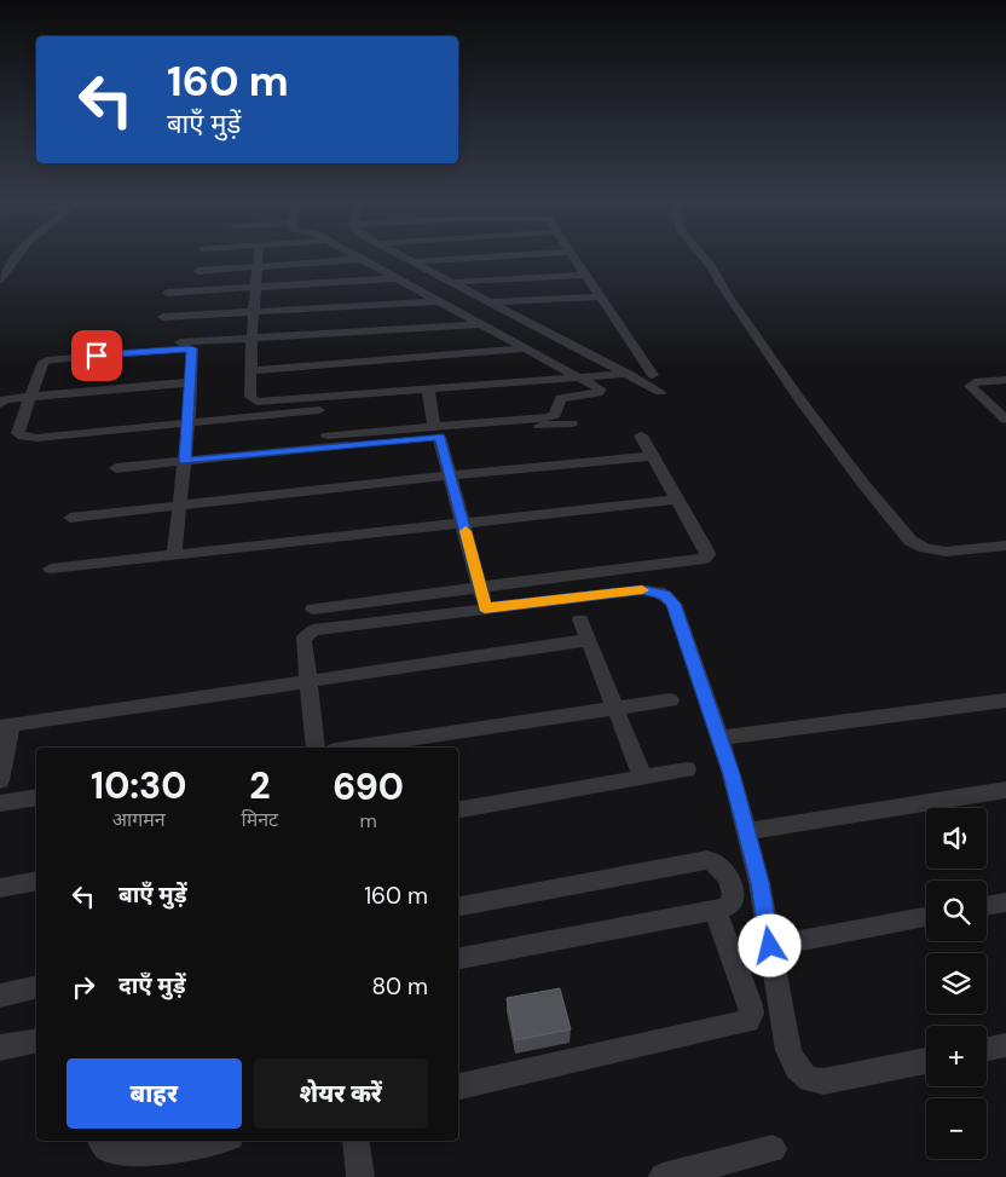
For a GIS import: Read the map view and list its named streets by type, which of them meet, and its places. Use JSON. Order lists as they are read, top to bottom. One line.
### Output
{"page":{"turn":["160 m","बाएँ मुड़ें"],"eta":["10:30","आगमन","2","मिनट","690","m"],"map_buttons":["+","−"],"list":[{"name":"बाएँ मुड़ें","value":"160 m"},{"name":"दाएँ मुड़ें","value":"80 m"}],"buttons":["बाहर","शेयर करें"]}}
